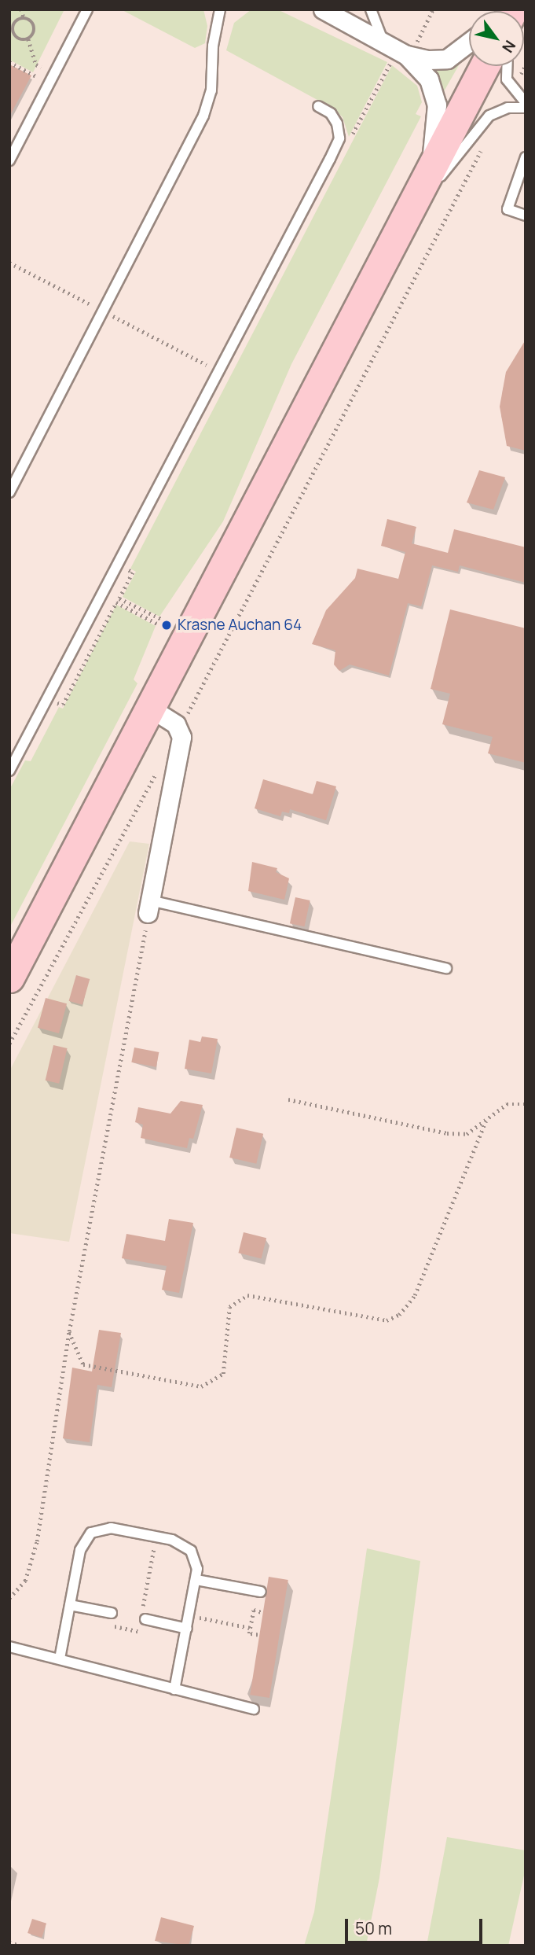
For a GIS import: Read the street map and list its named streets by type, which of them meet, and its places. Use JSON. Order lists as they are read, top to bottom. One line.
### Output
{"places":["Krasne Auchan 64"],"scale_bar":"50 m","north":"bottom right"}
